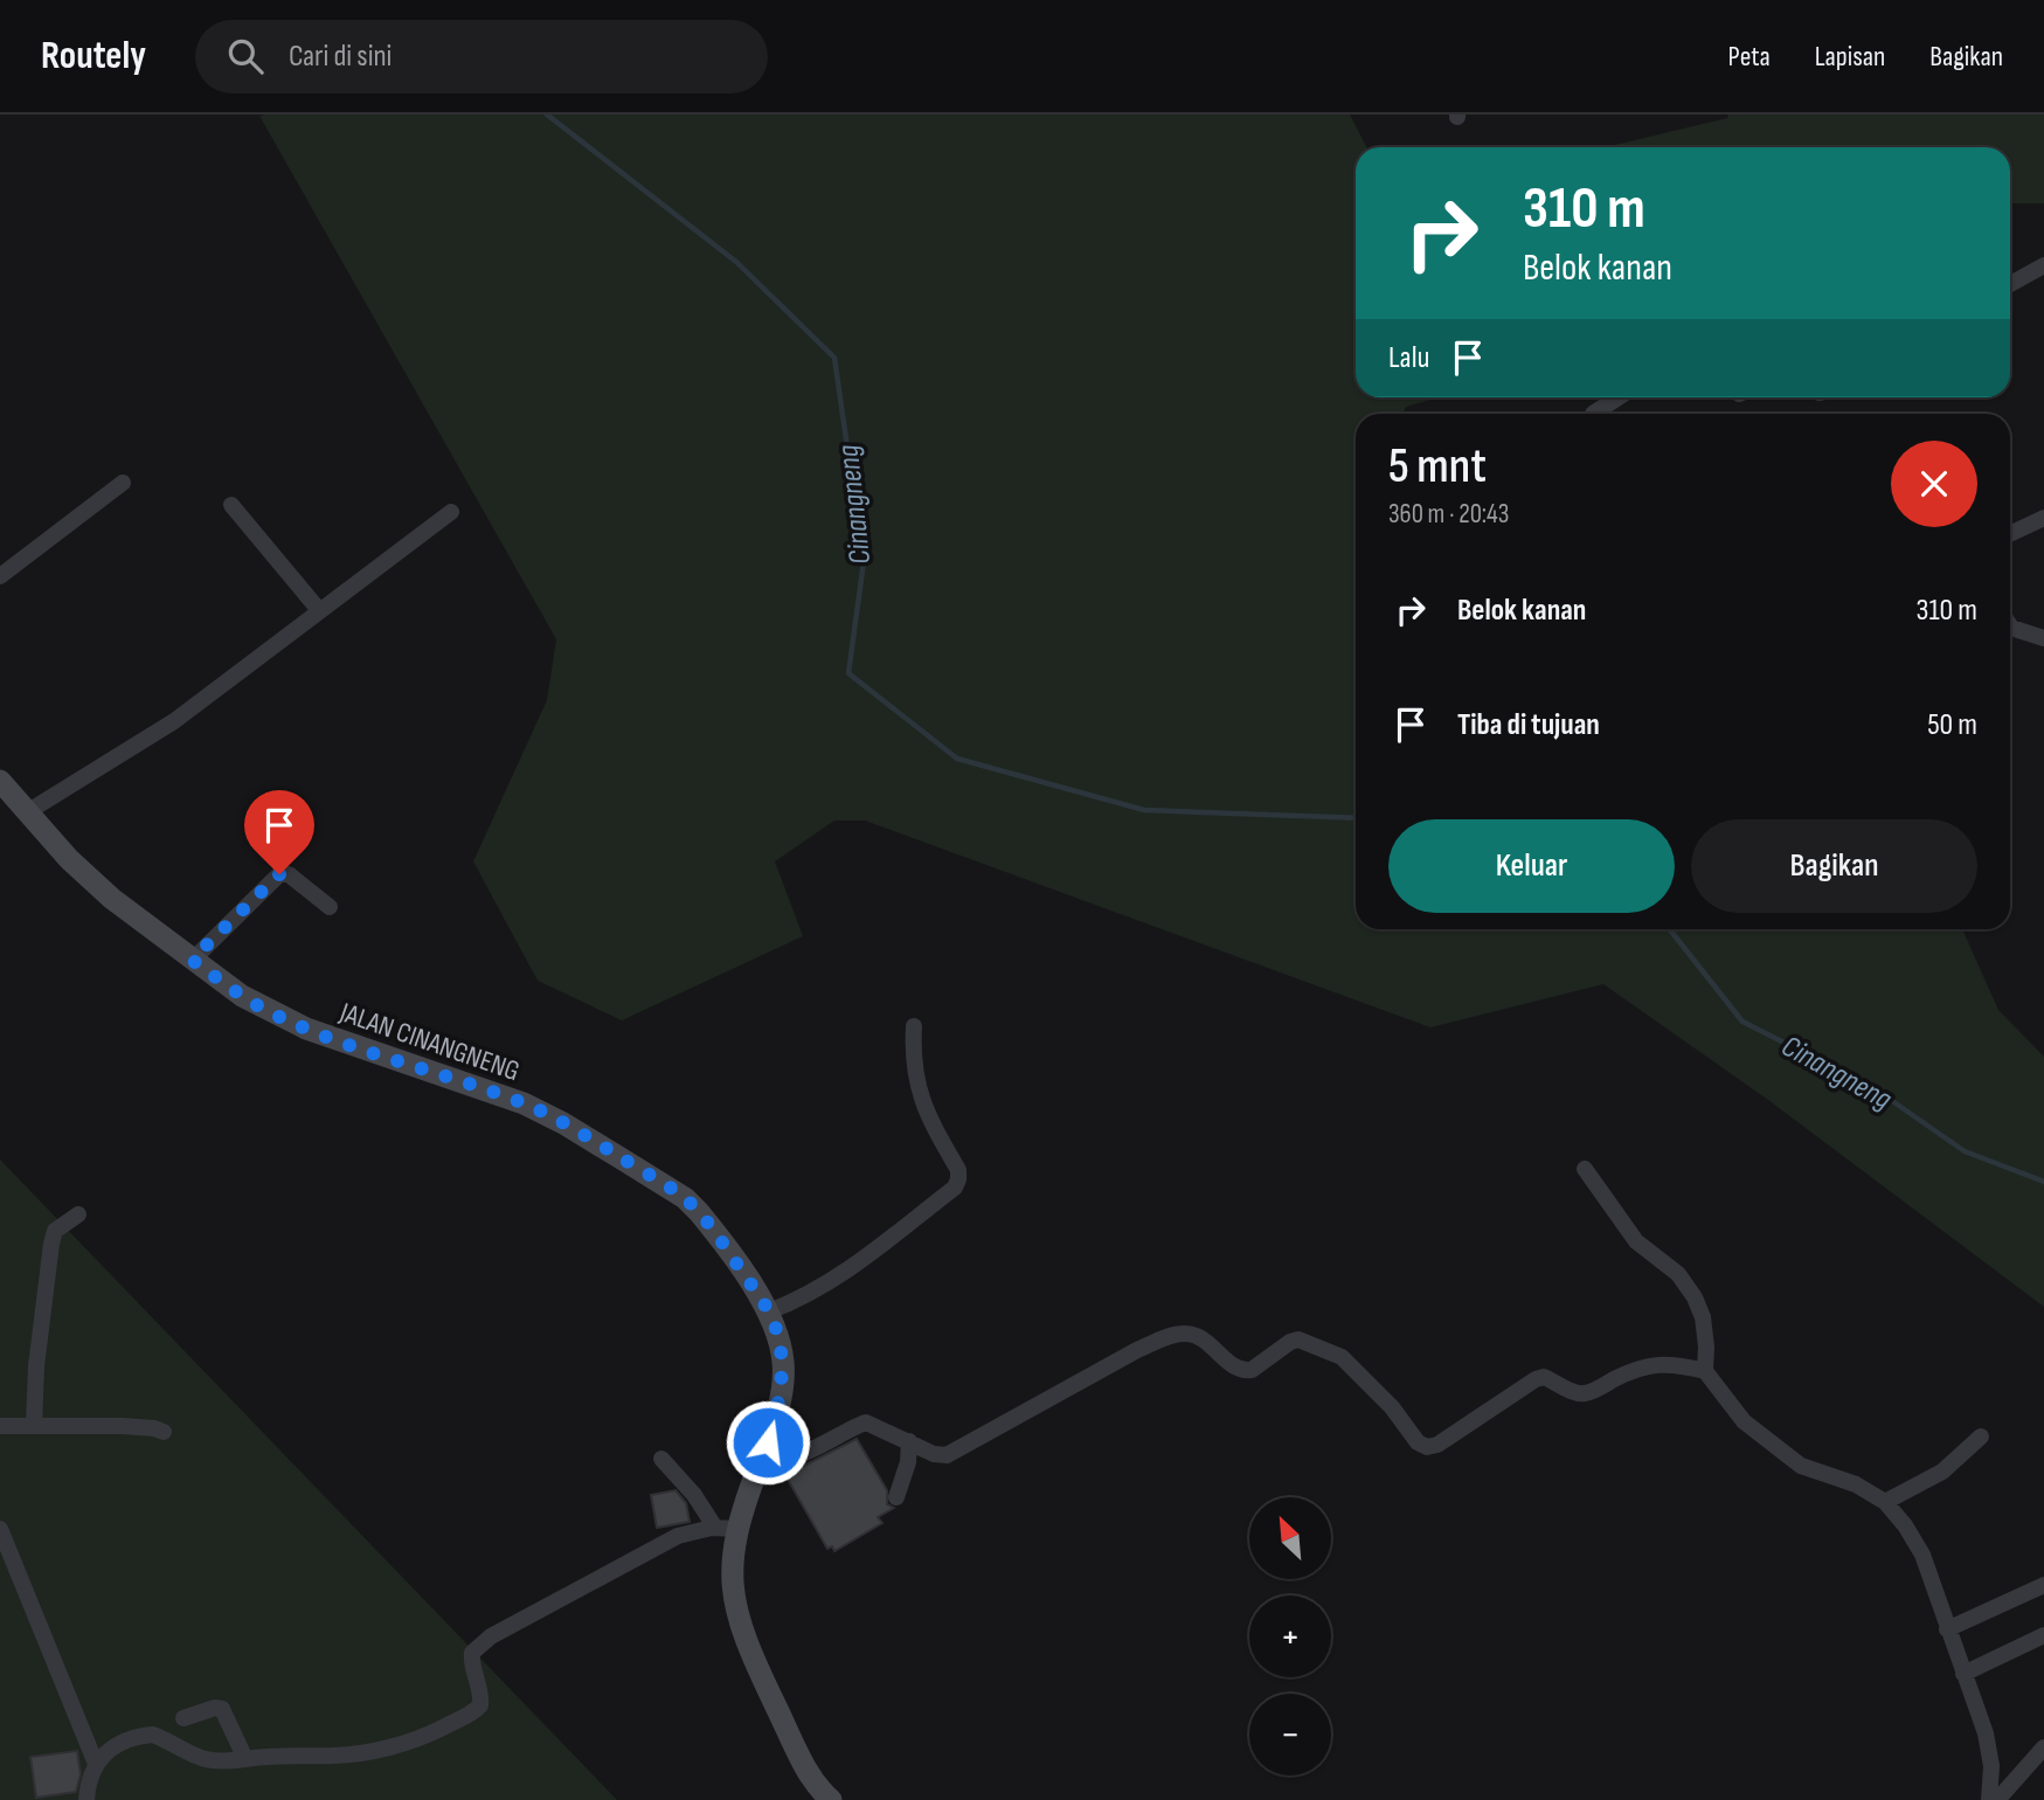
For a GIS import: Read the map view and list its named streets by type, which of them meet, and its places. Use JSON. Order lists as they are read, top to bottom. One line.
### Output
{"streets":{"street":["JALAN CINANGNENG"]},"water":["Cinangneng"],"north":"top left","page":{"header":"Routely","search":"Cari di sini","nav":["Peta","Lapisan","Bagikan"],"turn":["310 m","Belok kanan"],"then":"Lalu","heading":["5 mnt","360 m · 20:43"],"list":[{"name":"Belok kanan","value":"310 m"},{"name":"Tiba di tujuan","value":"50 m"}],"buttons":["Keluar","Bagikan"],"map_buttons":["+","−"]}}
